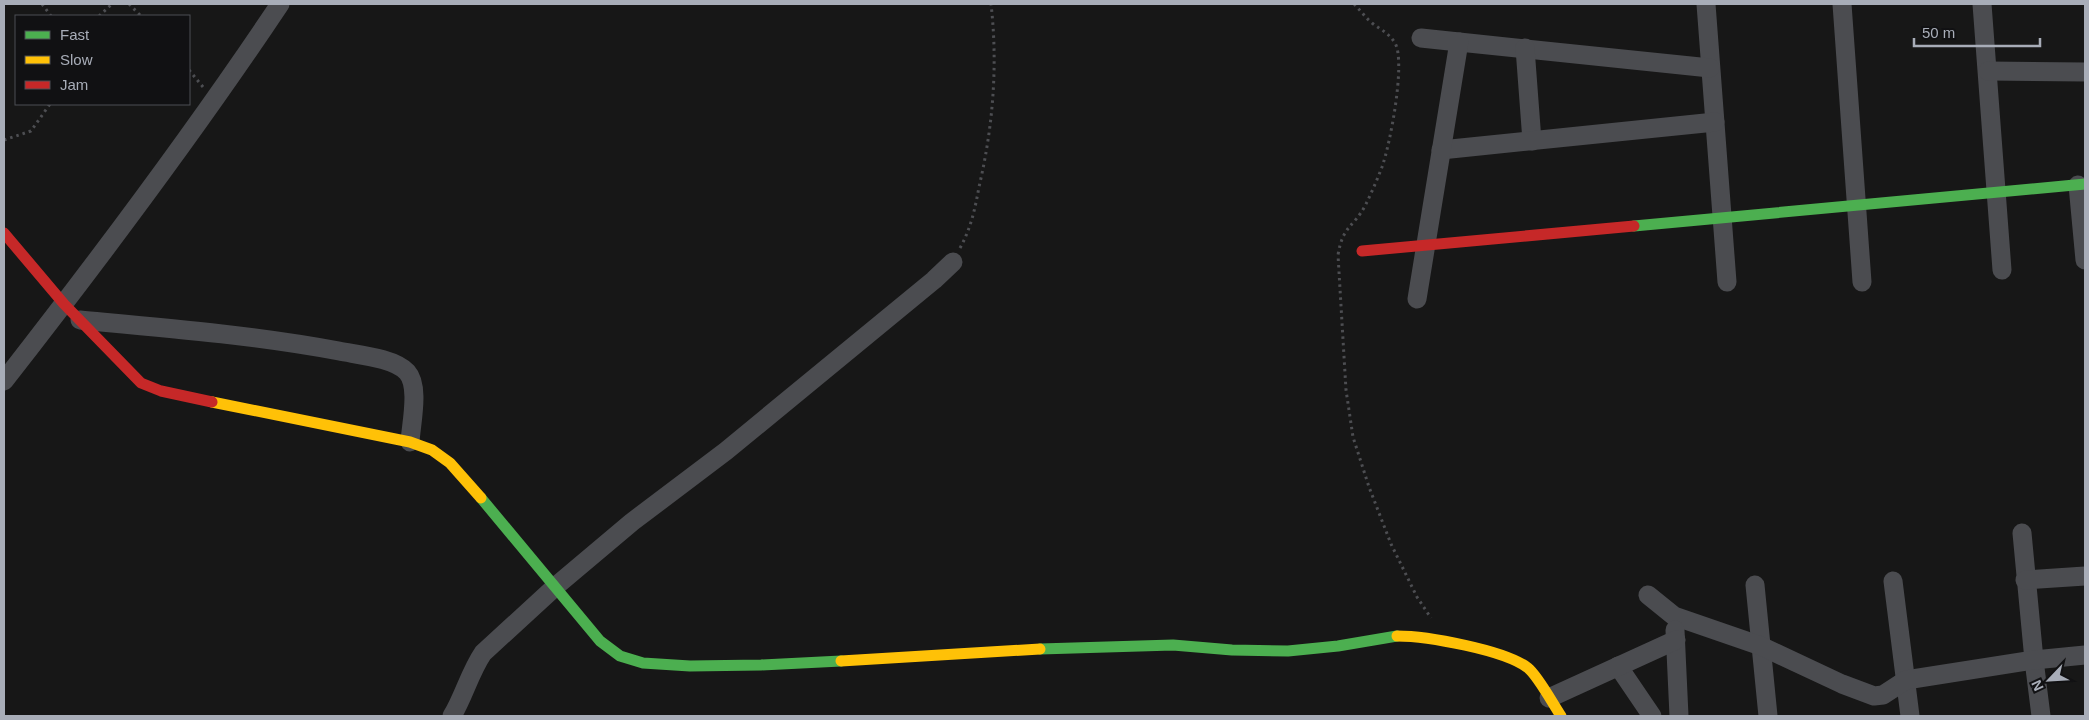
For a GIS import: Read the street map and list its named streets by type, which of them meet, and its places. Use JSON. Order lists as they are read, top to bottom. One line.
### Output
{"legend":["Fast","Slow","Jam"],"scale_bar":"50 m","north":"bottom left"}
